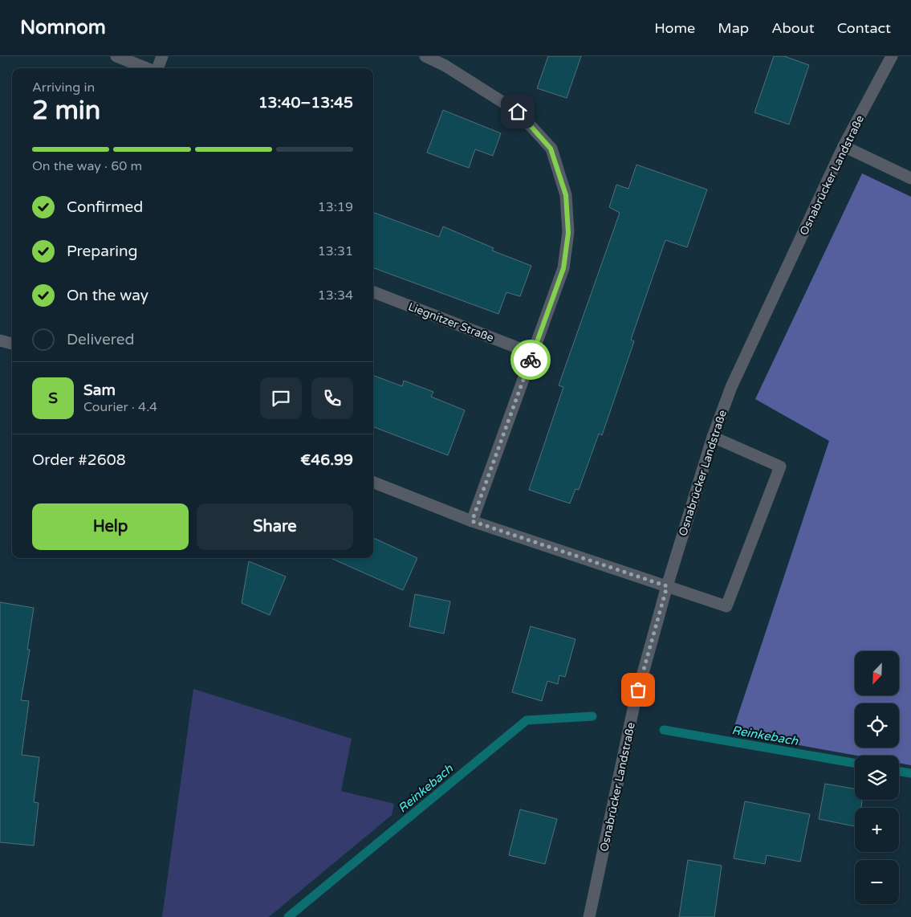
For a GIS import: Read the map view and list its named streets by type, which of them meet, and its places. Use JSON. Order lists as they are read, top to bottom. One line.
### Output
{"streets":{"street":["Osnabrücker Landstraße","Liegnitzer Straße"]},"water":["Reinkebach"],"north":"bottom left","page":{"header":"Nomnom","nav":["Home","Map","About","Contact"],"heading":["2 min","Arriving in","13:40–13:45"],"panel":["Sam","Courier · 4.4","Order #2608","€46.99"],"bar":"On the way · 60 m","list":[["Confirmed","13:19"],["Preparing","13:31"],["On the way","13:34"],"Delivered"],"round":"S","buttons":["Help","Share"],"map_buttons":["+","−"]}}
